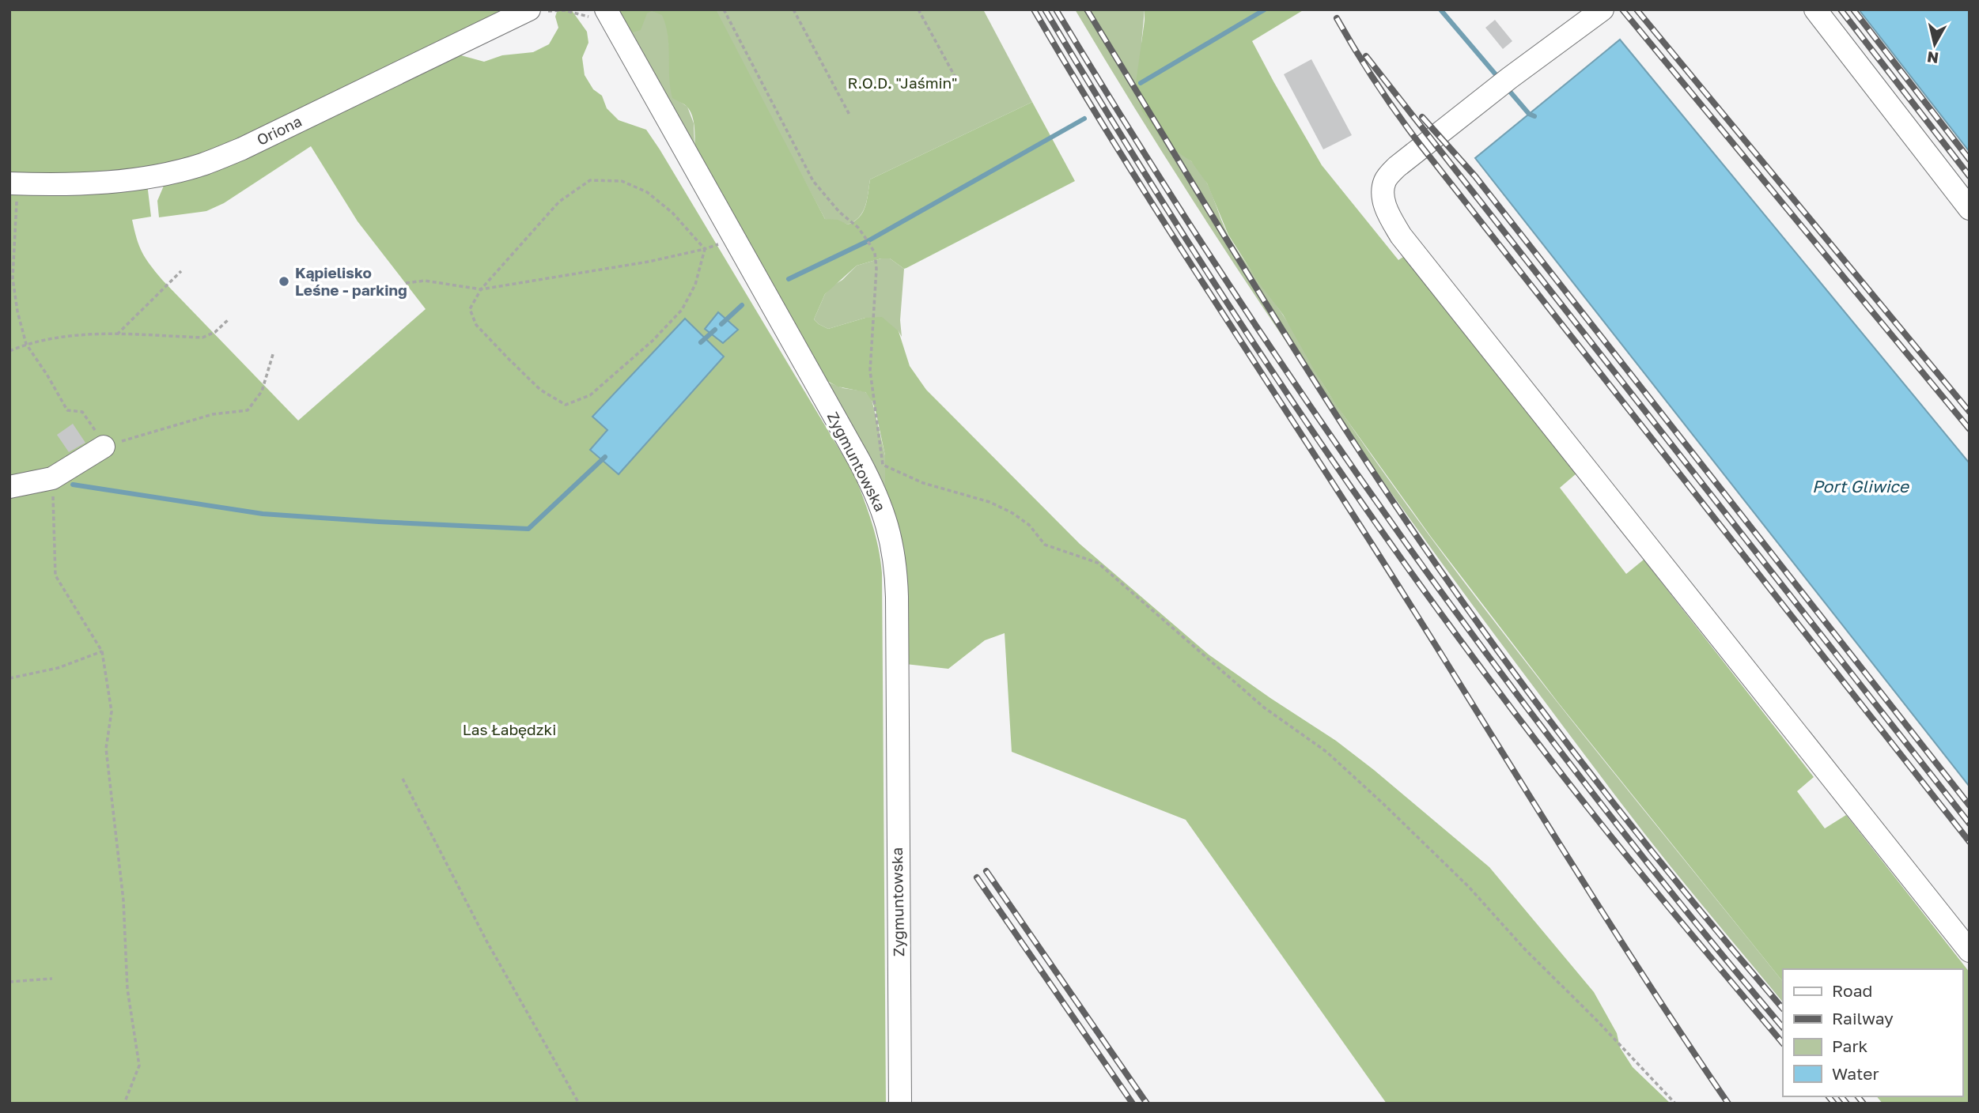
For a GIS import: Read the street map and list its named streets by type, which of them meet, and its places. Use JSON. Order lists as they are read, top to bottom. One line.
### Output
{"streets":{"street":["Oriona","Zygmuntowska"]},"water":["Port Gliwice"],"parks":["R.O.D. \"Jaśmin\"","Las Łabędzki"],"places":["Kąpielisko Leśne - parking"],"legend":["Road","Railway","Park","Water"],"north":"bottom"}
